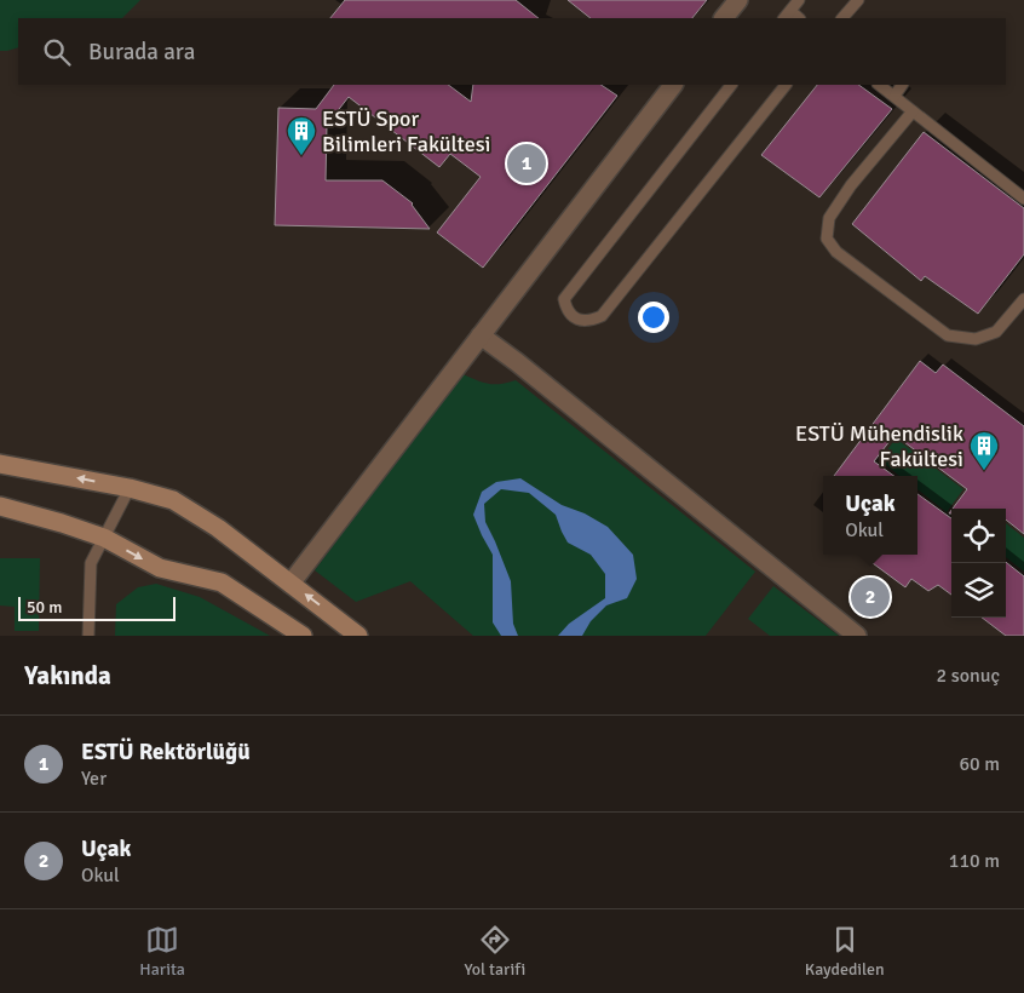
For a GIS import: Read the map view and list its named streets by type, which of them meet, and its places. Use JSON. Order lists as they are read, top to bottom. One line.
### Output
{"places":{"building":["ESTÜ Spor Bilimleri Fakültesi","ESTÜ Mühendislik Fakültesi"]},"scale_bar":"50 m","page":{"search":"Burada ara","pins":["1","2"],"popup":["Uçak","Okul"],"scale":"50 m","heading":["Yakında","2 sonuç"],"list":[{"mark":"1","name":"ESTÜ Rektörlüğü","note":"Yer","value":"60 m"},{"mark":"2","name":"Uçak","note":"Okul","value":"110 m"}],"nav":["Harita","Yol tarifi","Kaydedilen"]}}
